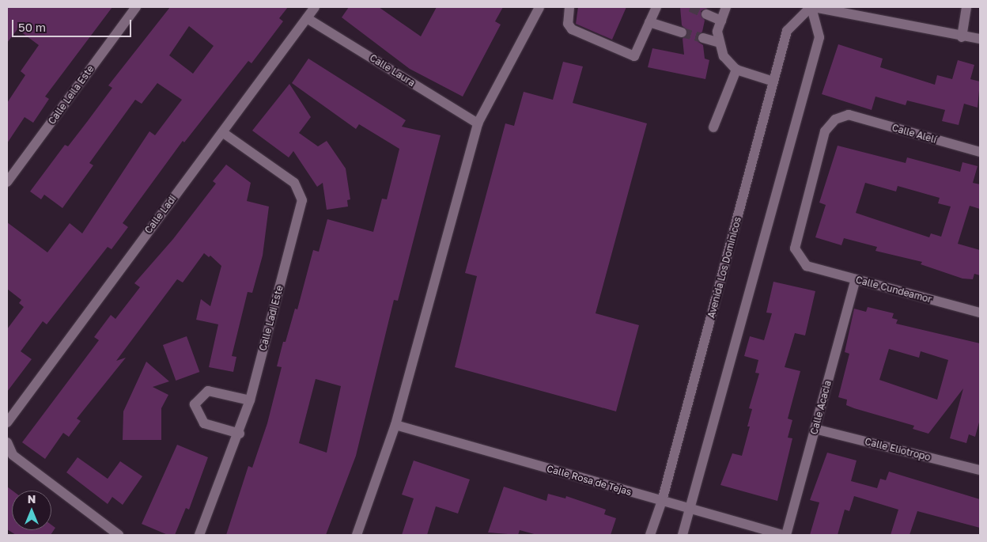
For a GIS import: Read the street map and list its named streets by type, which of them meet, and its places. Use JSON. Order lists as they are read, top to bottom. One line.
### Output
{"streets":{"street":["Calle Laura","Calle Leila Este","Calle Alelí","Calle Ladi","Avenida Los Dominicos","Calle Cundeamor","Calle Ladi Este","Calle Acacia","Calle Eliotropo","Calle Rosa de Tejas"]},"crossings":[["Calle Laura","Calle Ladi"],["Calle Alelí","Calle Cundeamor"],["Calle Ladi","Calle Ladi Este"],["Avenida Los Dominicos","Calle Rosa de Tejas"],["Calle Cundeamor","Calle Acacia"],["Calle Acacia","Calle Eliotropo"]],"scale_bar":"50 m","north":"top"}
